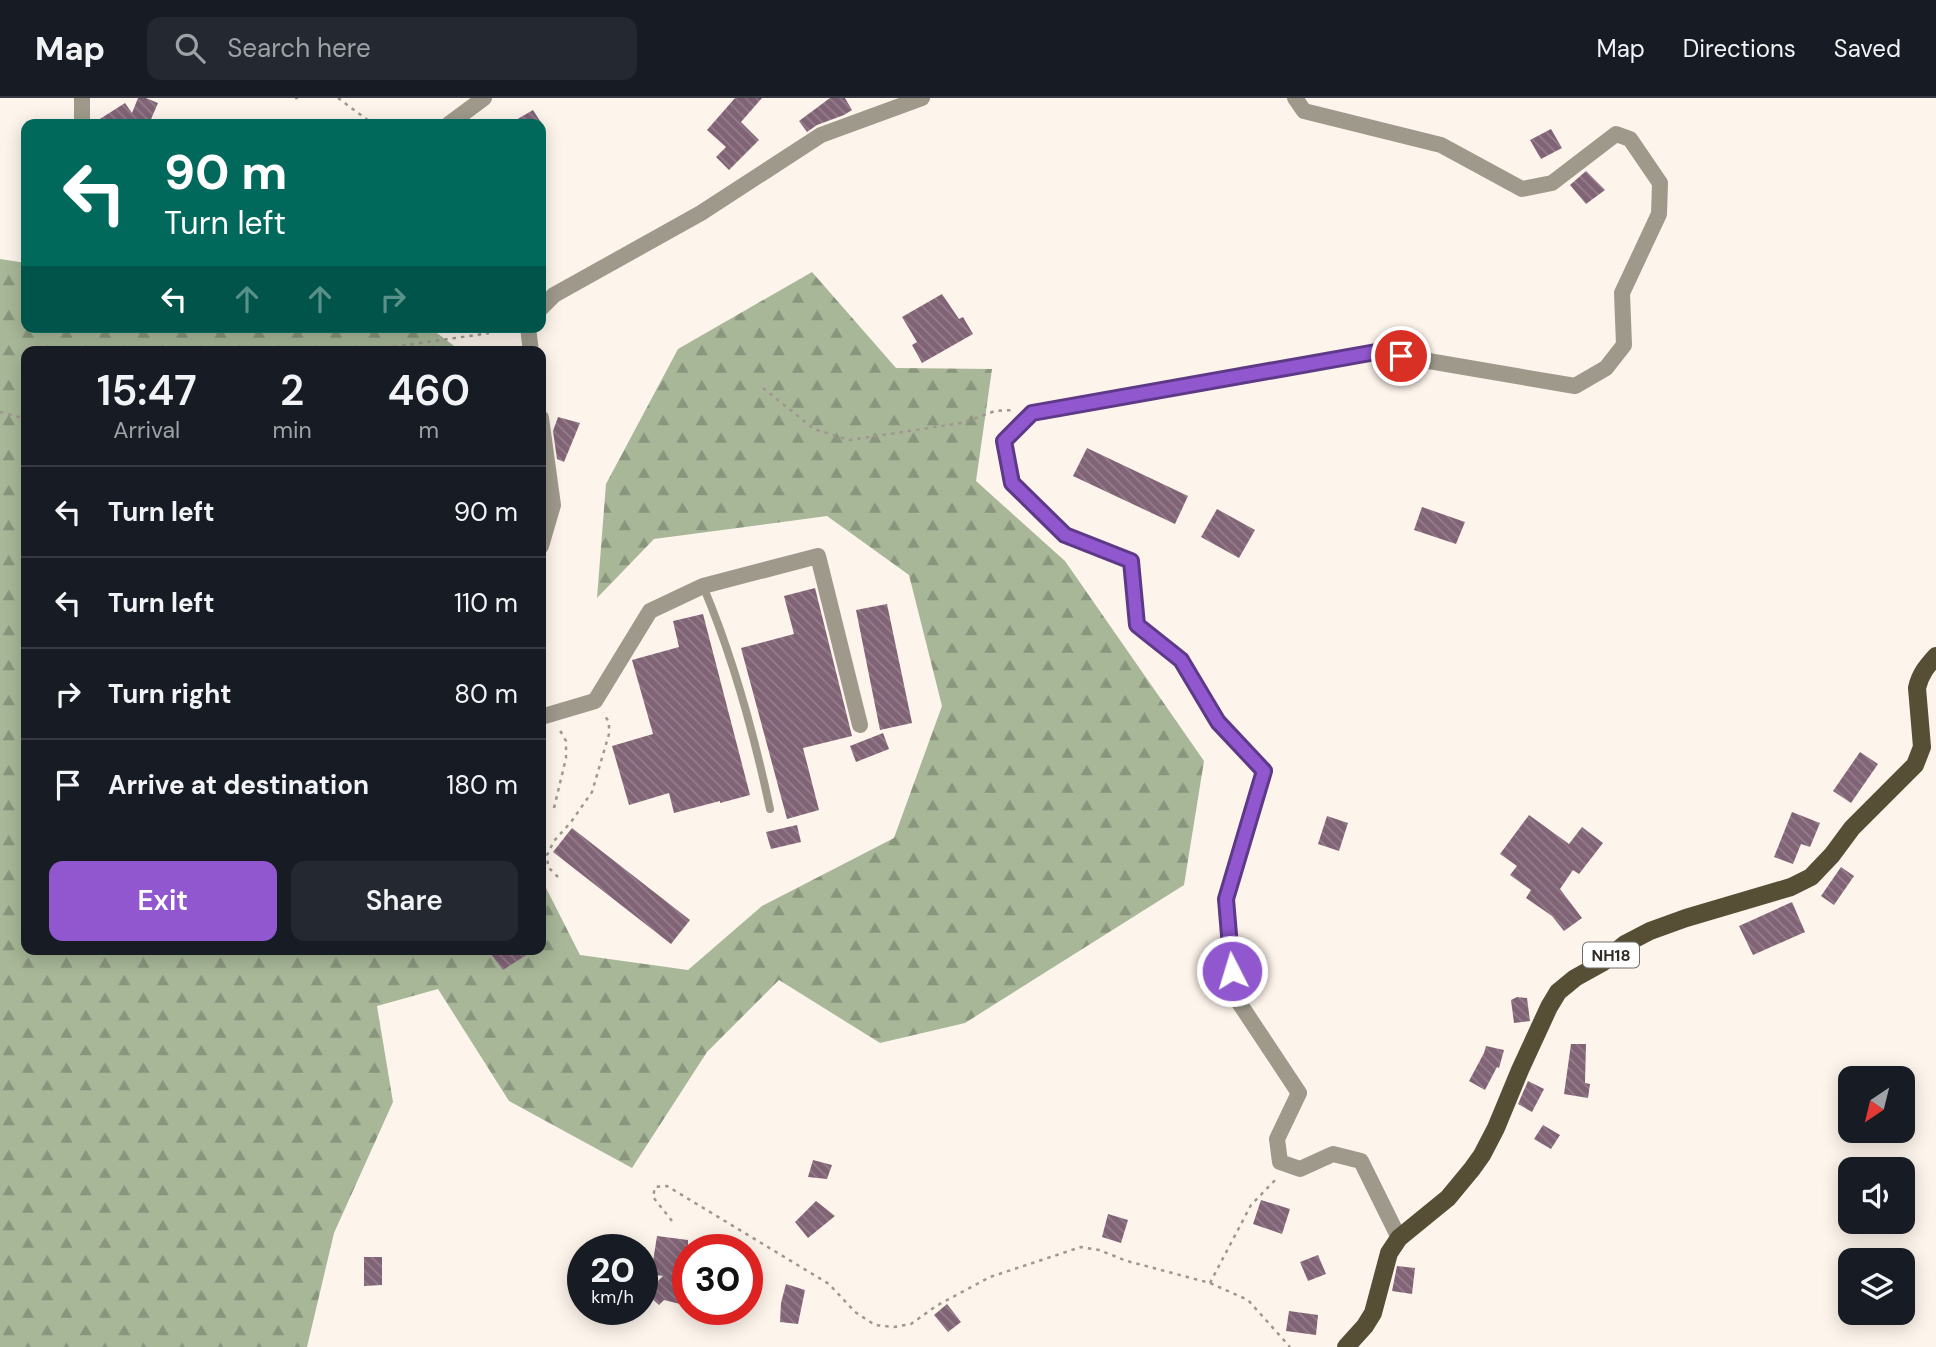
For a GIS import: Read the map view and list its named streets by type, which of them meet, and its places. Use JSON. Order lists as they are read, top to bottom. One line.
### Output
{"streets":{"main road":["NH18"]},"north":"bottom left","page":{"header":"Map","search":"Search here","nav":["Map","Directions","Saved"],"turn":["90 m","Turn left"],"eta":["15:47","Arrival","2","min","460","m"],"list":[{"name":"Turn left","value":"90 m"},{"name":"Turn left","value":"110 m"},{"name":"Turn right","value":"80 m"},{"name":"Arrive at destination","value":"180 m"}],"buttons":["Exit","Share"],"speed":"20 km/h","limit":"30"}}
